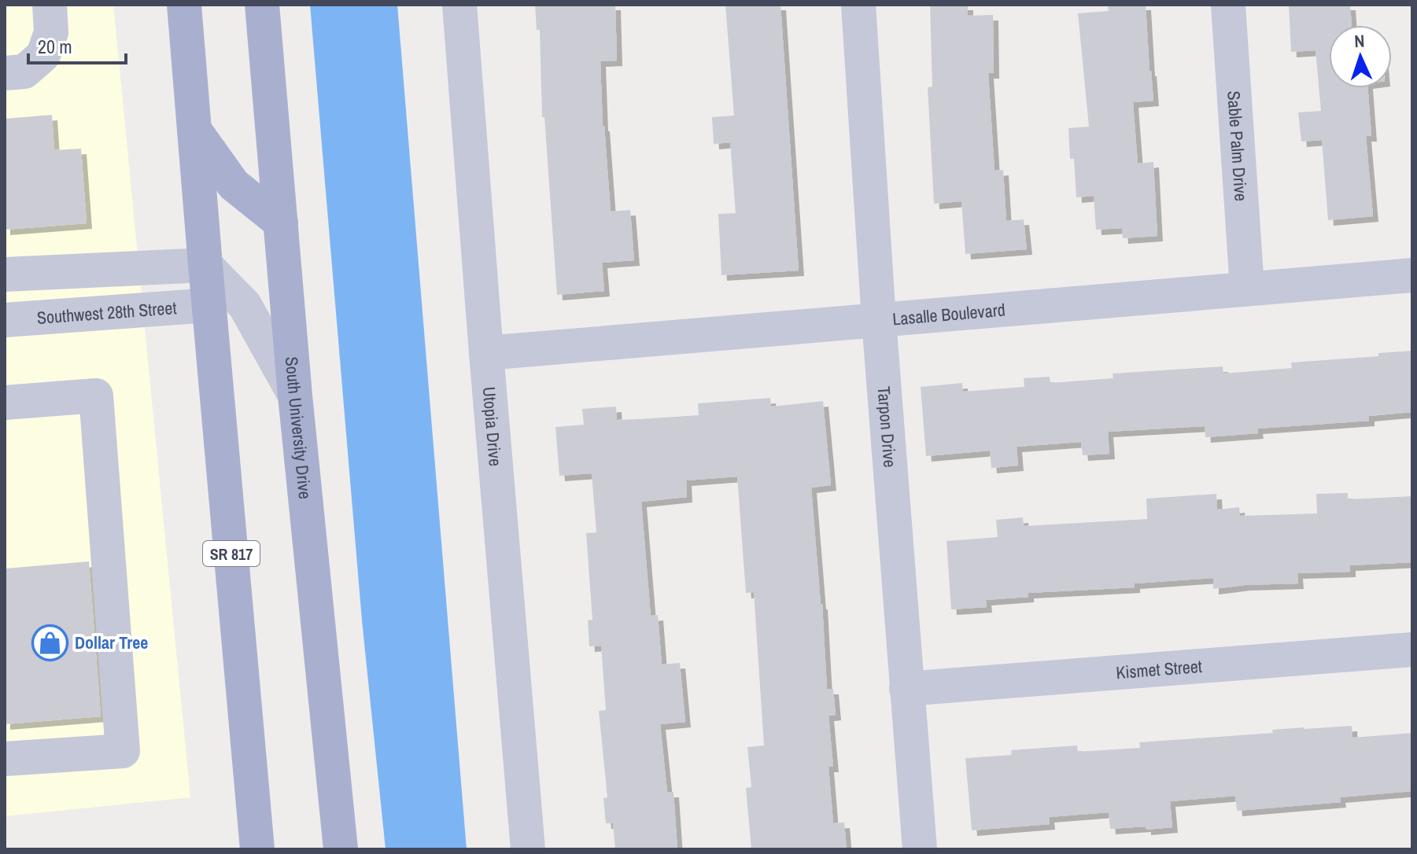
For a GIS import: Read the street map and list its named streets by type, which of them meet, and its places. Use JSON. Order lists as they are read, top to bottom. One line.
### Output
{"streets":{"main road":["South University Drive","SR 817"],"street":["Sable Palm Drive","Southwest 28th Street","Lasalle Boulevard","Utopia Drive","Tarpon Drive","Kismet Street"]},"crossings":[["Sable Palm Drive","Lasalle Boulevard"],["Southwest 28th Street","SR 817"],["Lasalle Boulevard","Utopia Drive"],["Lasalle Boulevard","Tarpon Drive"],["Tarpon Drive","Kismet Street"]],"places":{"shop":["Dollar Tree"]},"scale_bar":"20 m","north":"top"}
